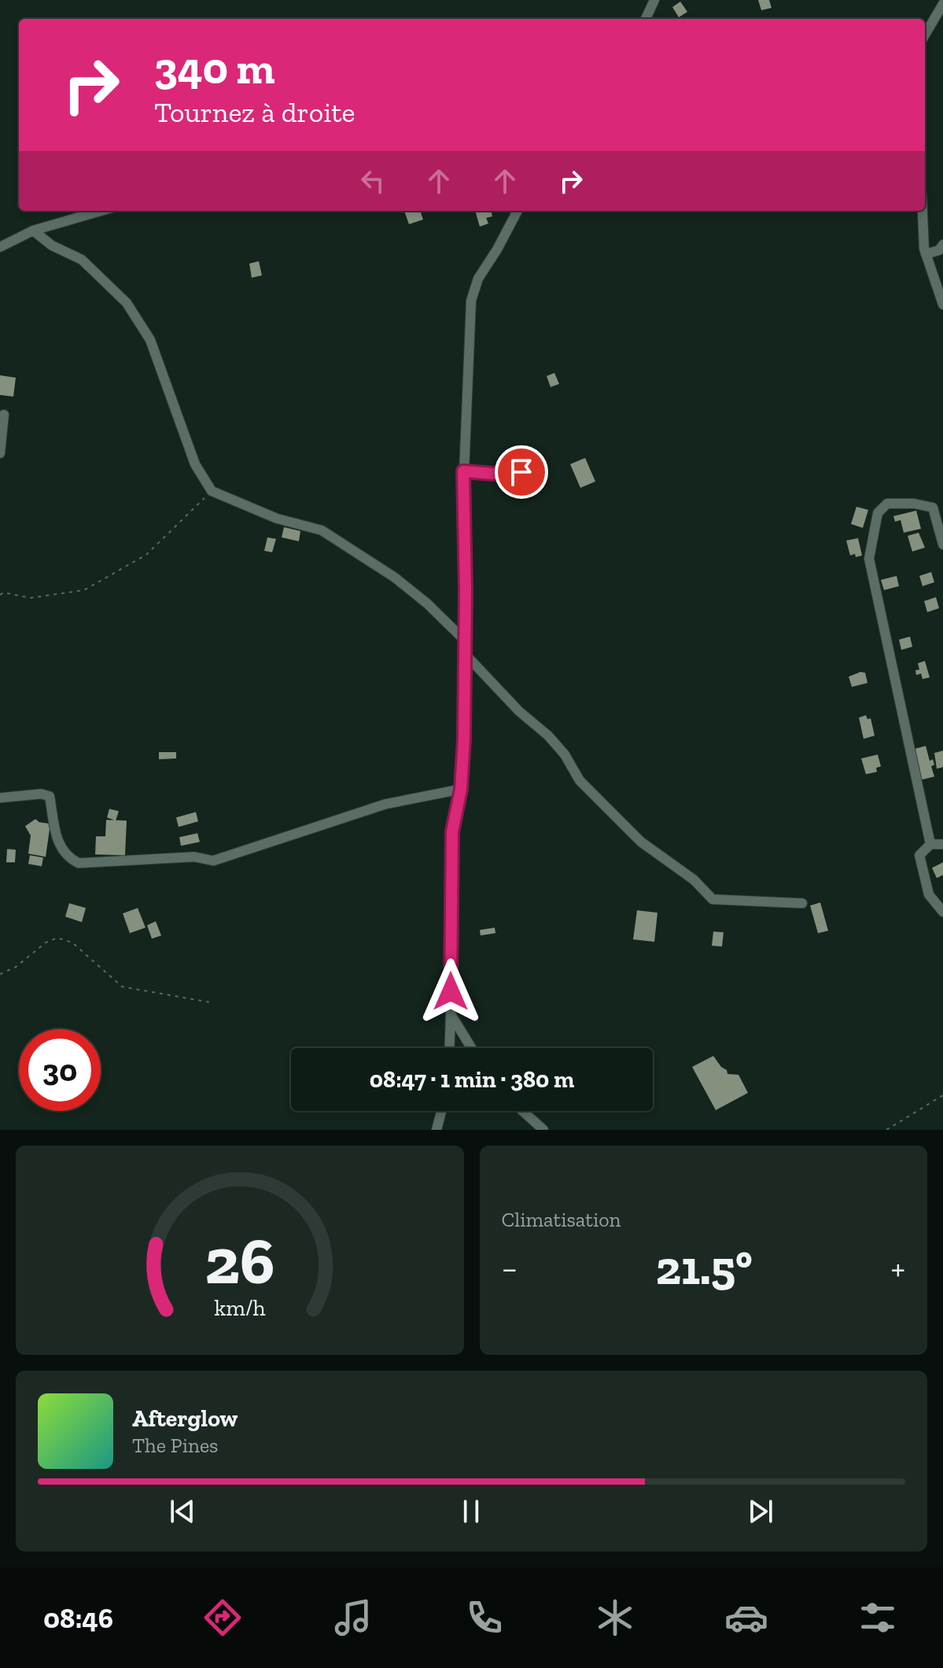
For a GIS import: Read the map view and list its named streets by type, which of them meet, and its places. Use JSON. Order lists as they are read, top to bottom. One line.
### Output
{"page":{"turn":["340 m","Tournez à droite"],"limit":"30","trip":"08:47 · 1 min · 380 m","tile":"Climatisation","heat":["−","21.5°","+"],"song":["Afterglow","The Pines"],"tabs":"08:46","gauge":["26","km/h"]}}
